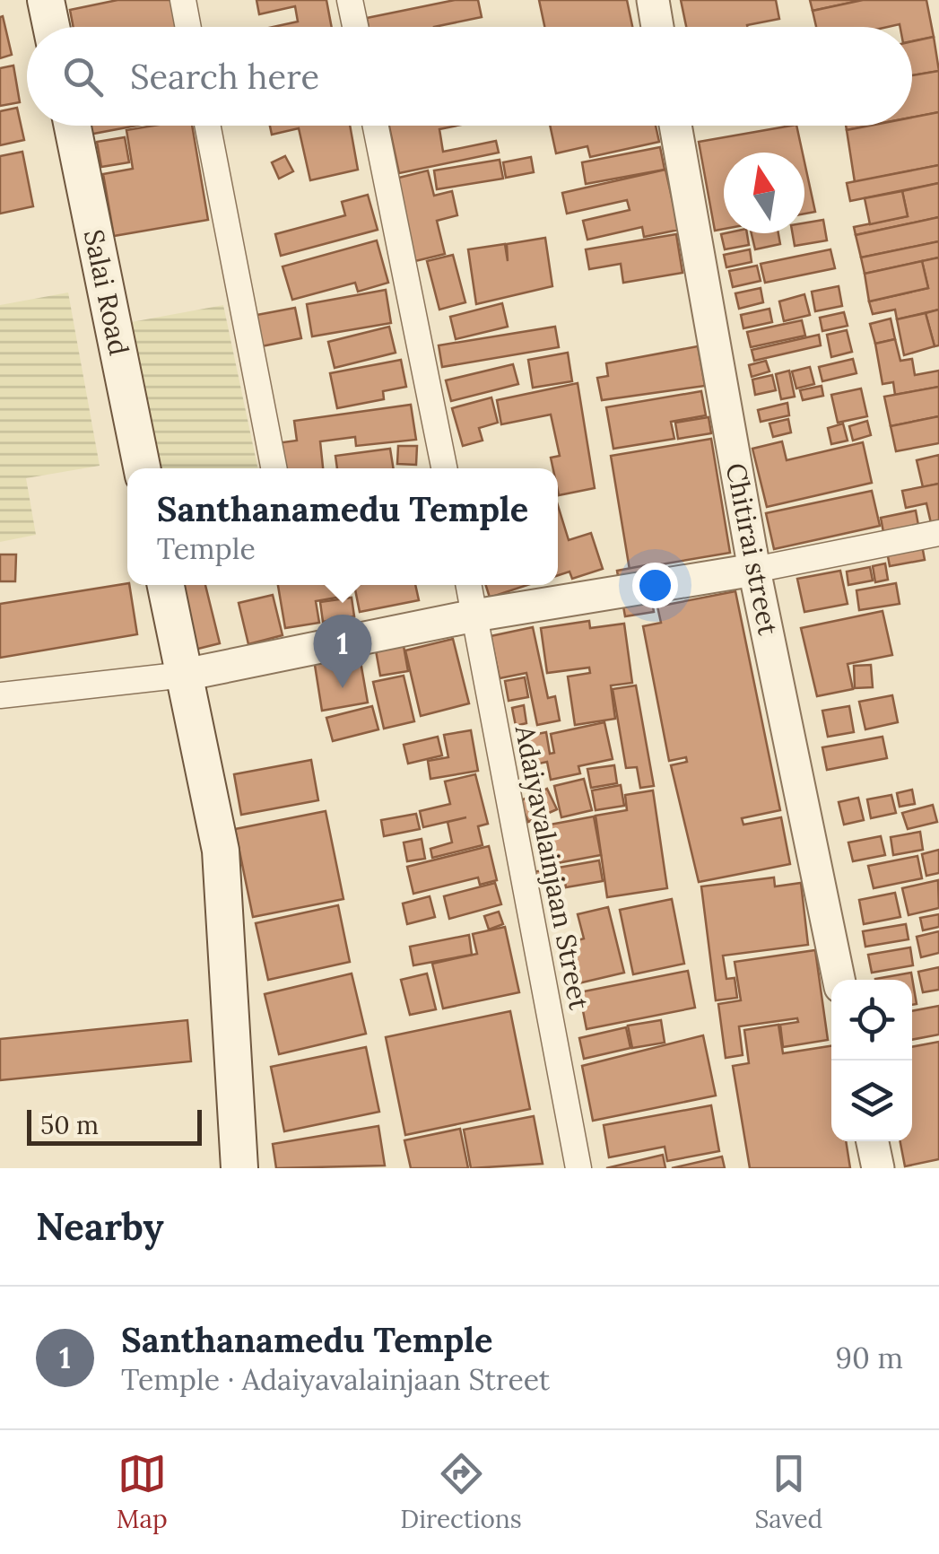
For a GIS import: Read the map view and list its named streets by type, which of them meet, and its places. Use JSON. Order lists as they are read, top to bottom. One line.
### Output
{"streets":{"main road":["Salai Road"],"street":["Chitirai street","Adaiyavalainjaan Street"]},"scale_bar":"50 m","north":"top","page":{"search":"Search here","popup":["Santhanamedu Temple","Temple"],"pins":"1","scale":"50 m","heading":"Nearby","list":[{"mark":"1","name":"Santhanamedu Temple","note":"Temple · Adaiyavalainjaan Street","value":"90 m"}],"nav":["Map","Directions","Saved"]}}
